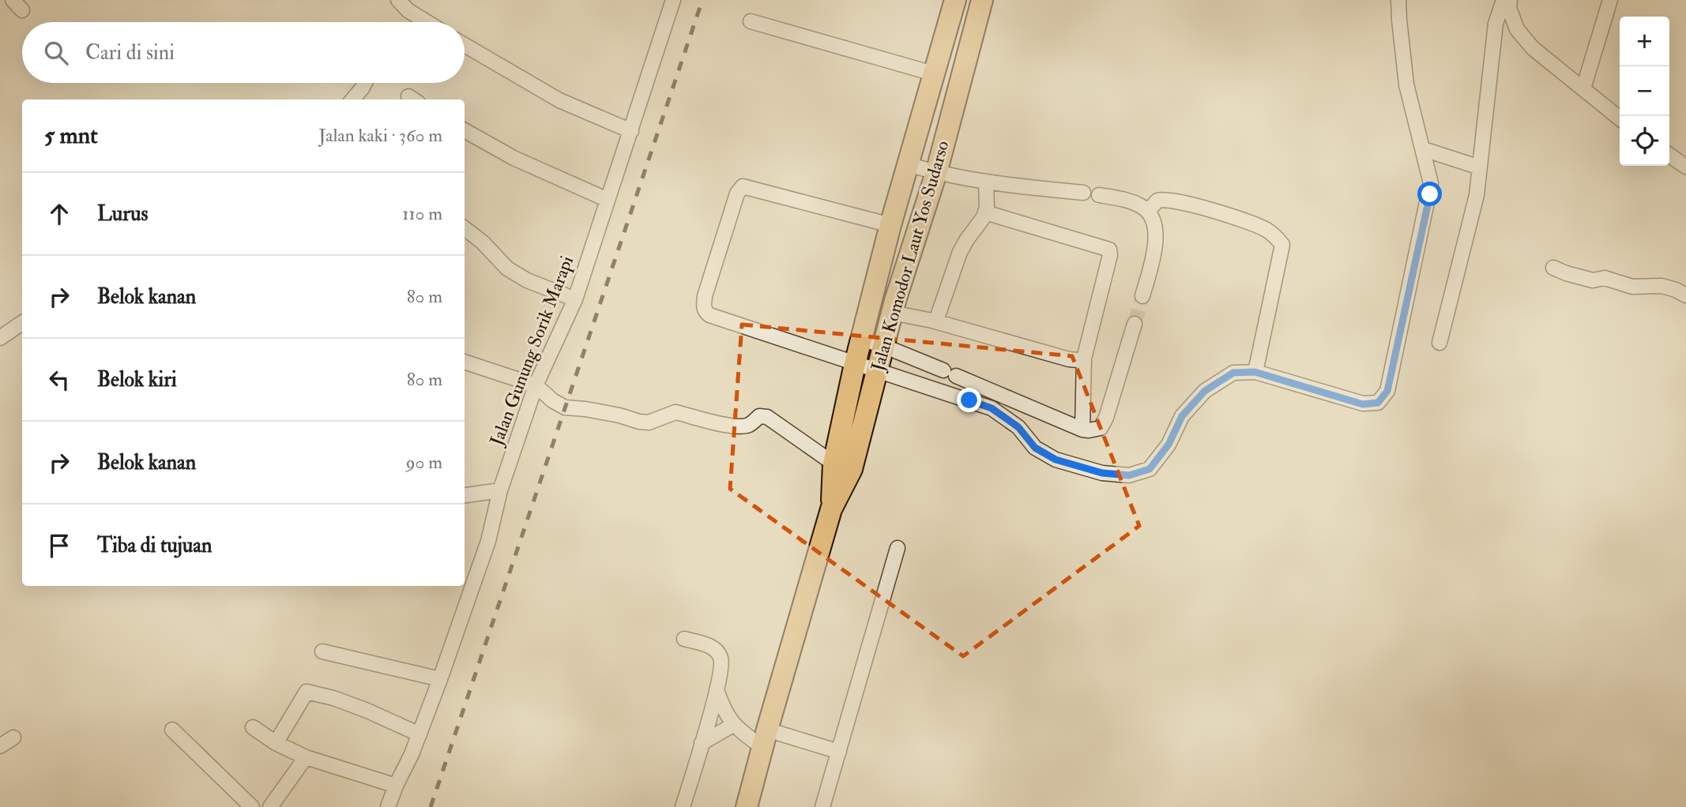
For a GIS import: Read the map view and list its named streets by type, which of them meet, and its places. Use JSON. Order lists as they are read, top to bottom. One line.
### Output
{"streets":{"highway":["Jalan Komodor Laut Yos Sudarso"],"street":["Jalan Gunung Sorik Marapi"]},"page":{"map_buttons":["+","−"],"search":"Cari di sini","heading":["5 mnt","Jalan kaki · 360 m"],"list":[["Lurus","110 m"],["Belok kanan","80 m"],["Belok kiri","80 m"],["Belok kanan","90 m"],"Tiba di tujuan"]}}
